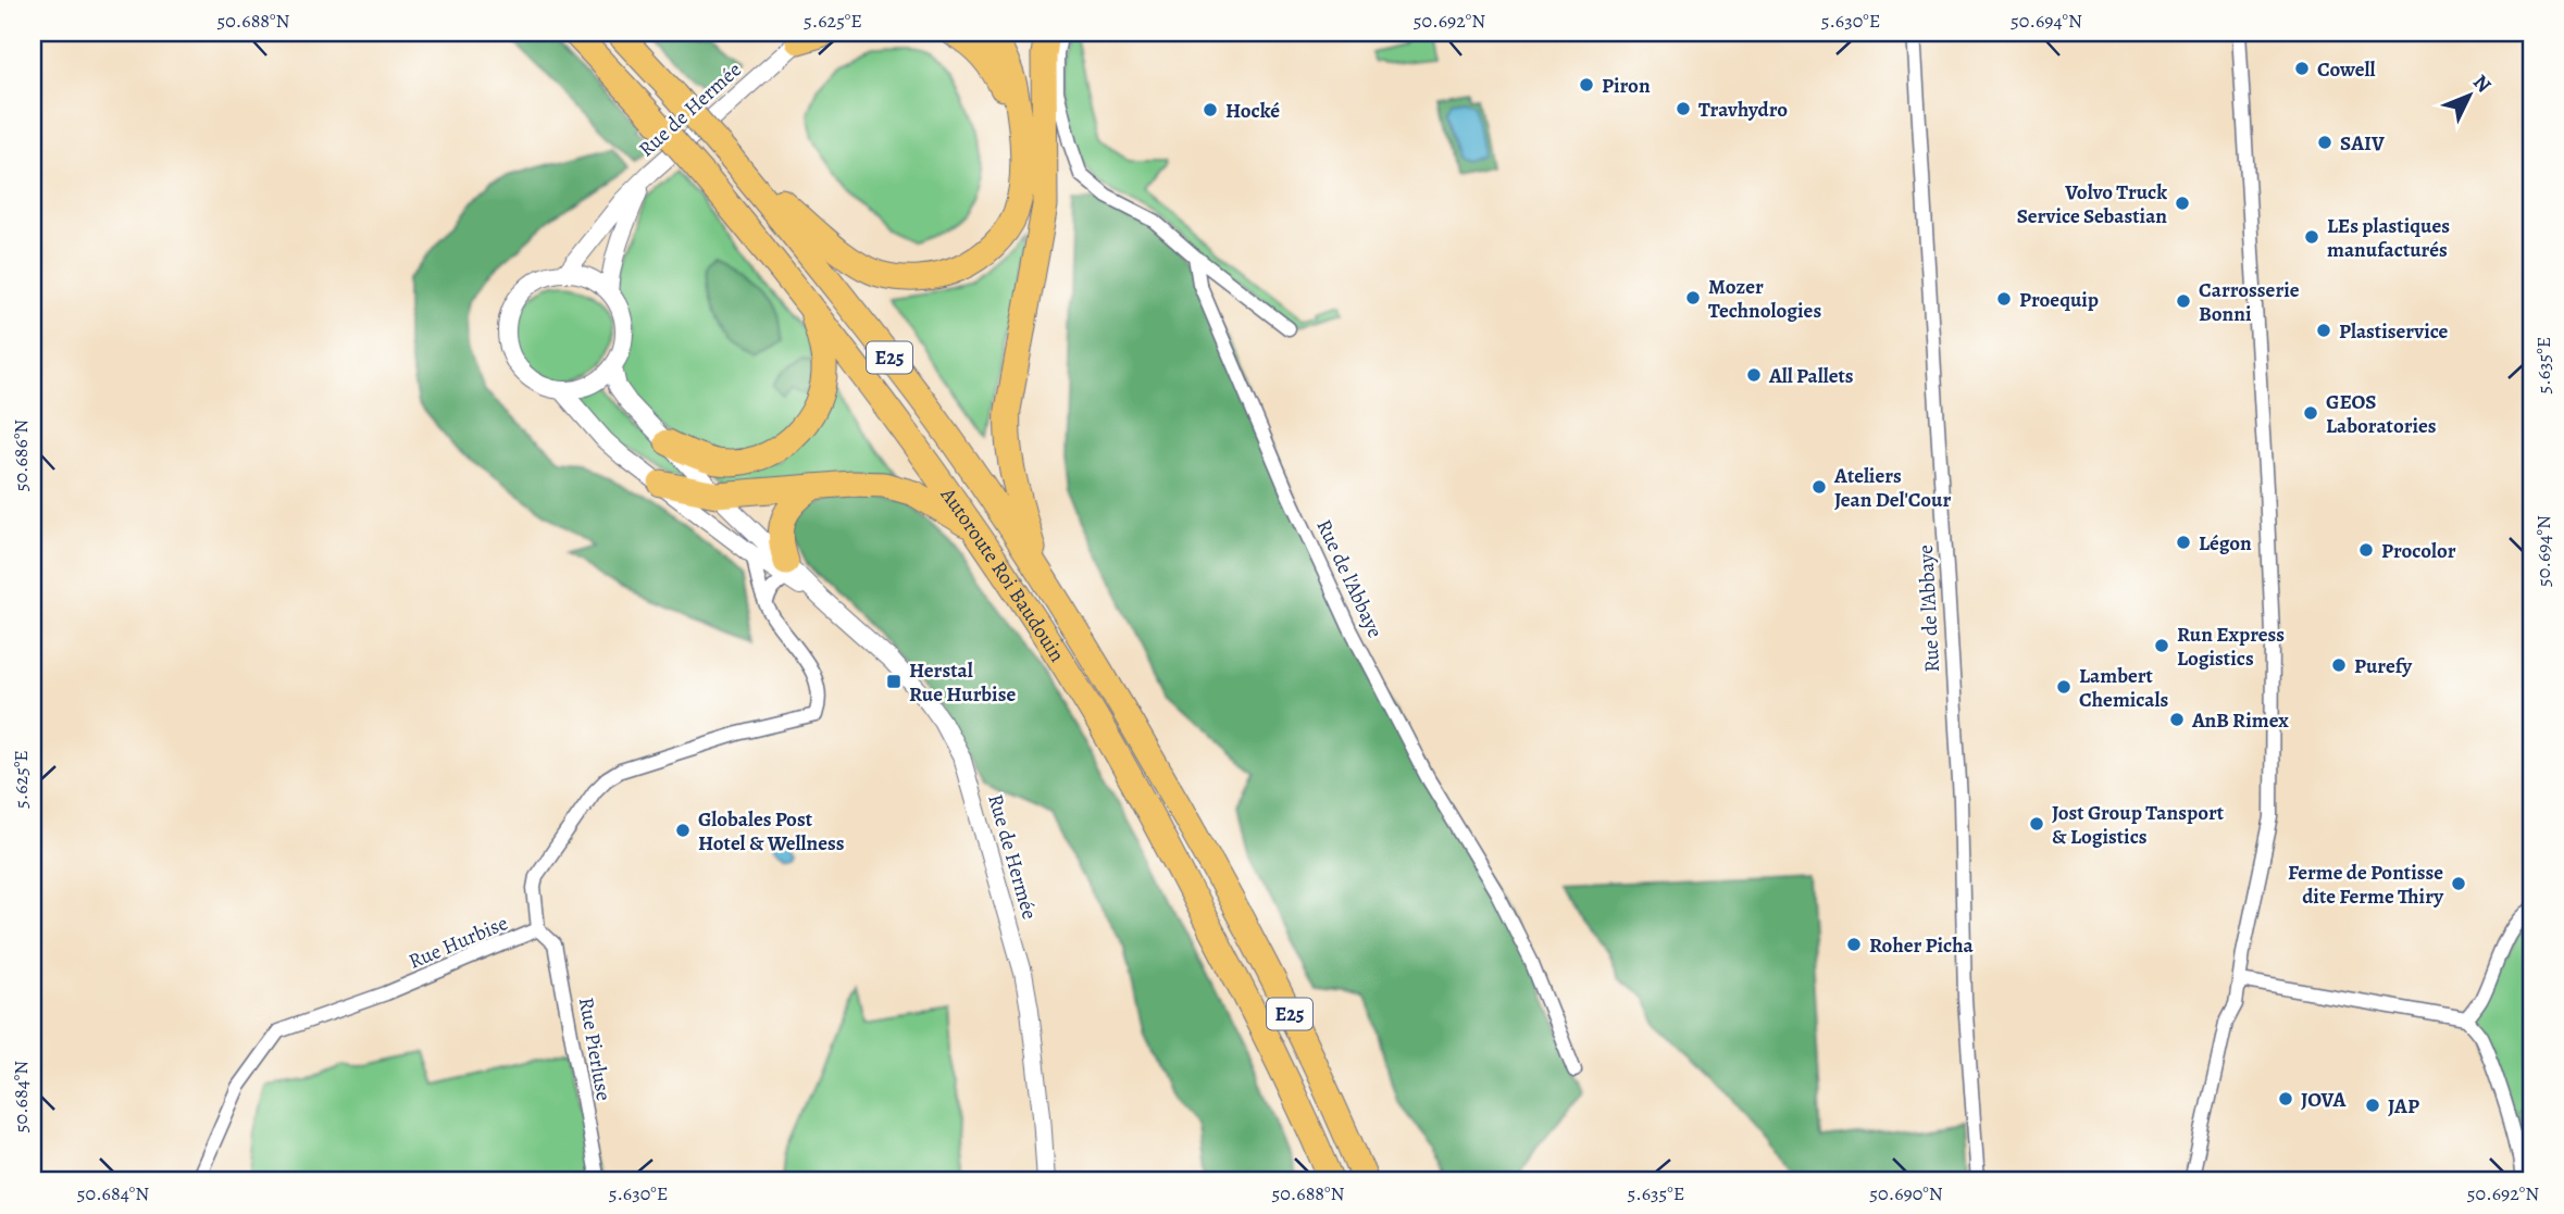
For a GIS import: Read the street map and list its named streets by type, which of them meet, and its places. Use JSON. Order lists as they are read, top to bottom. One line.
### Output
{"streets":{"highway":["E25","Autoroute Roi Baudouin"],"street":["Rue de Hermée","Rue de l'Abbaye","Rue Hurbise","Rue Pierluse"]},"crossings":[["Rue de Hermée","Rue Hurbise"],["Rue Hurbise","Rue Pierluse"]],"places":{"other":["Cowell","Piron","Travhydro","Hocké","SAIV","Volvo Truck Service Sebastian","LEs plastiques manufacturés","Mozer Technologies","Proequip","Carrosserie Bonni","Plastiservice","All Pallets","GEOS Laboratories","Ateliers Jean Del'Cour","Légon","Procolor","Run Express Logistics","Purefy","Lambert Chemicals","AnB Rimex","Jost Group Tansport & Logistics","Globales Post Hotel & Wellness","Ferme de Pontisse dite Ferme Thiry","Roher Picha","JOVA","JAP"],"transit":["Herstal Rue Hurbise"]},"north":"top right","coordinates":["50.688°N","5.625°E","50.692°N","5.630°E","50.694°N","5.635°E","50.686°N","50.684°N","50.690°N"]}
